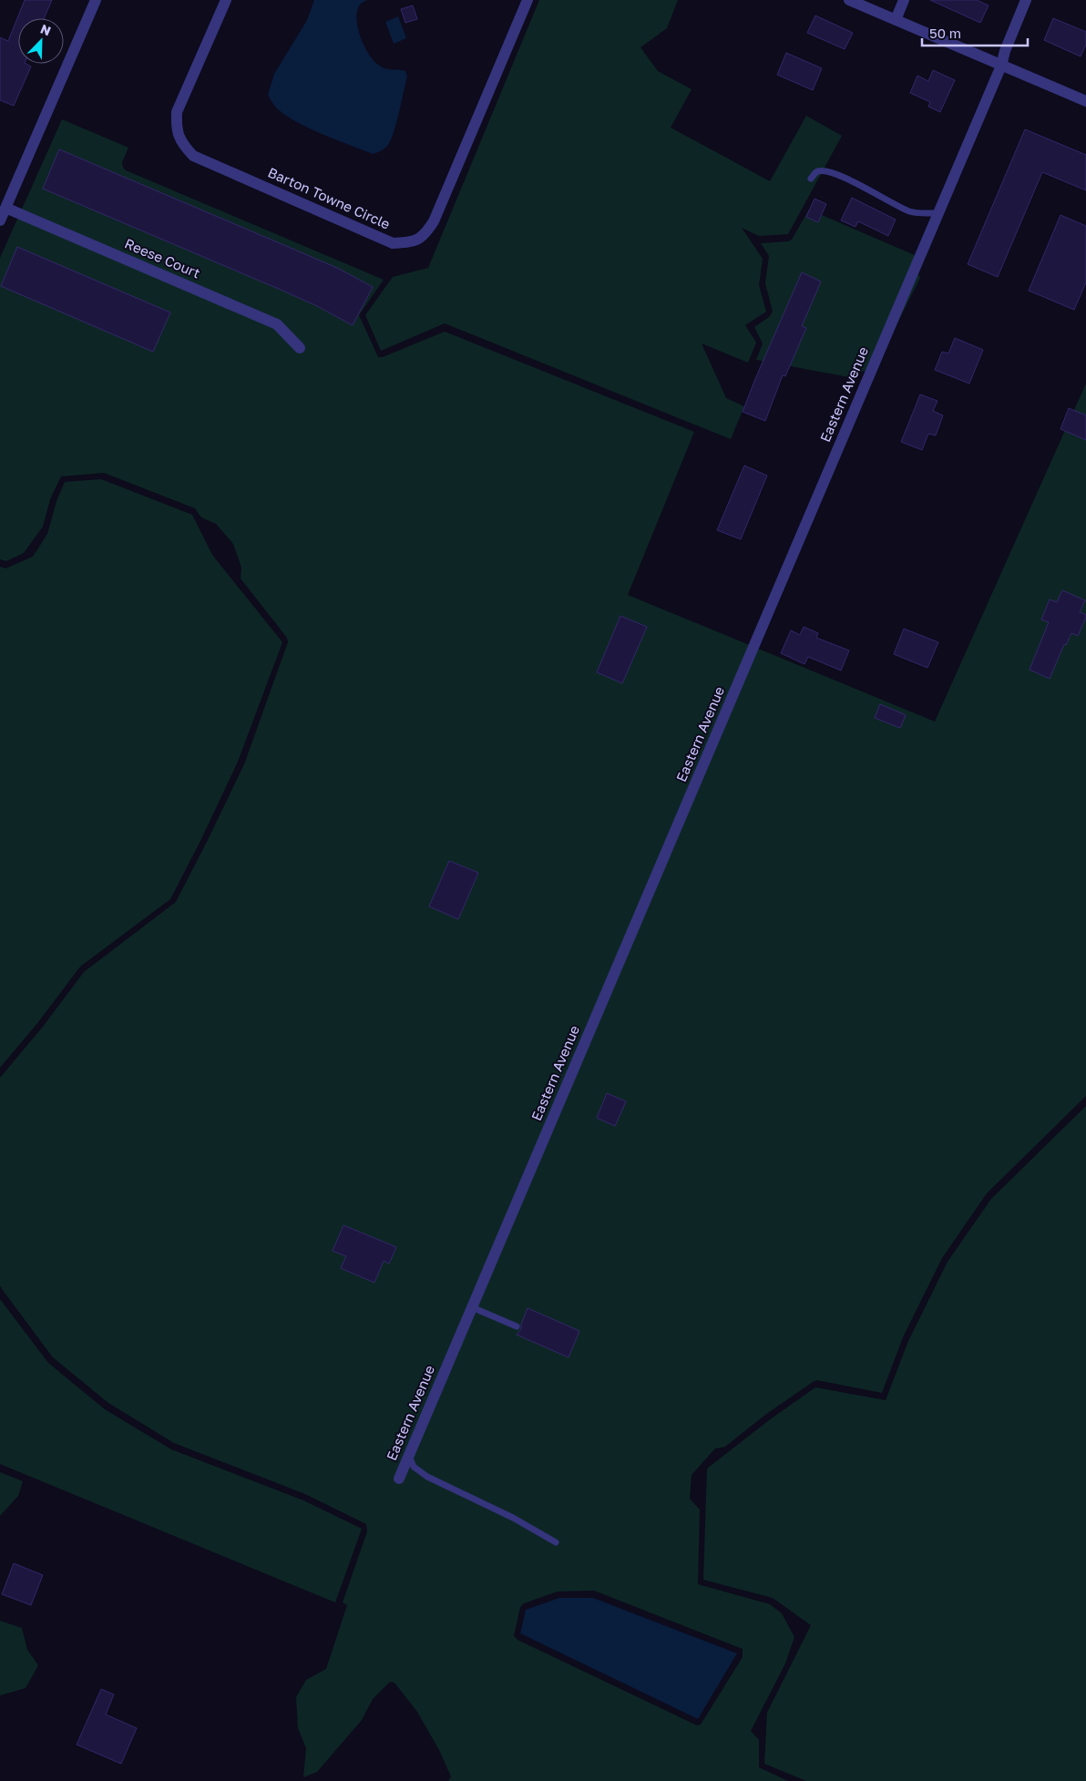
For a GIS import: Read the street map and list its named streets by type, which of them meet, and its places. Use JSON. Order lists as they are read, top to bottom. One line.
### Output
{"streets":{"street":["Barton Towne Circle","Reese Court","Eastern Avenue"]},"scale_bar":"50 m","north":"top right"}
